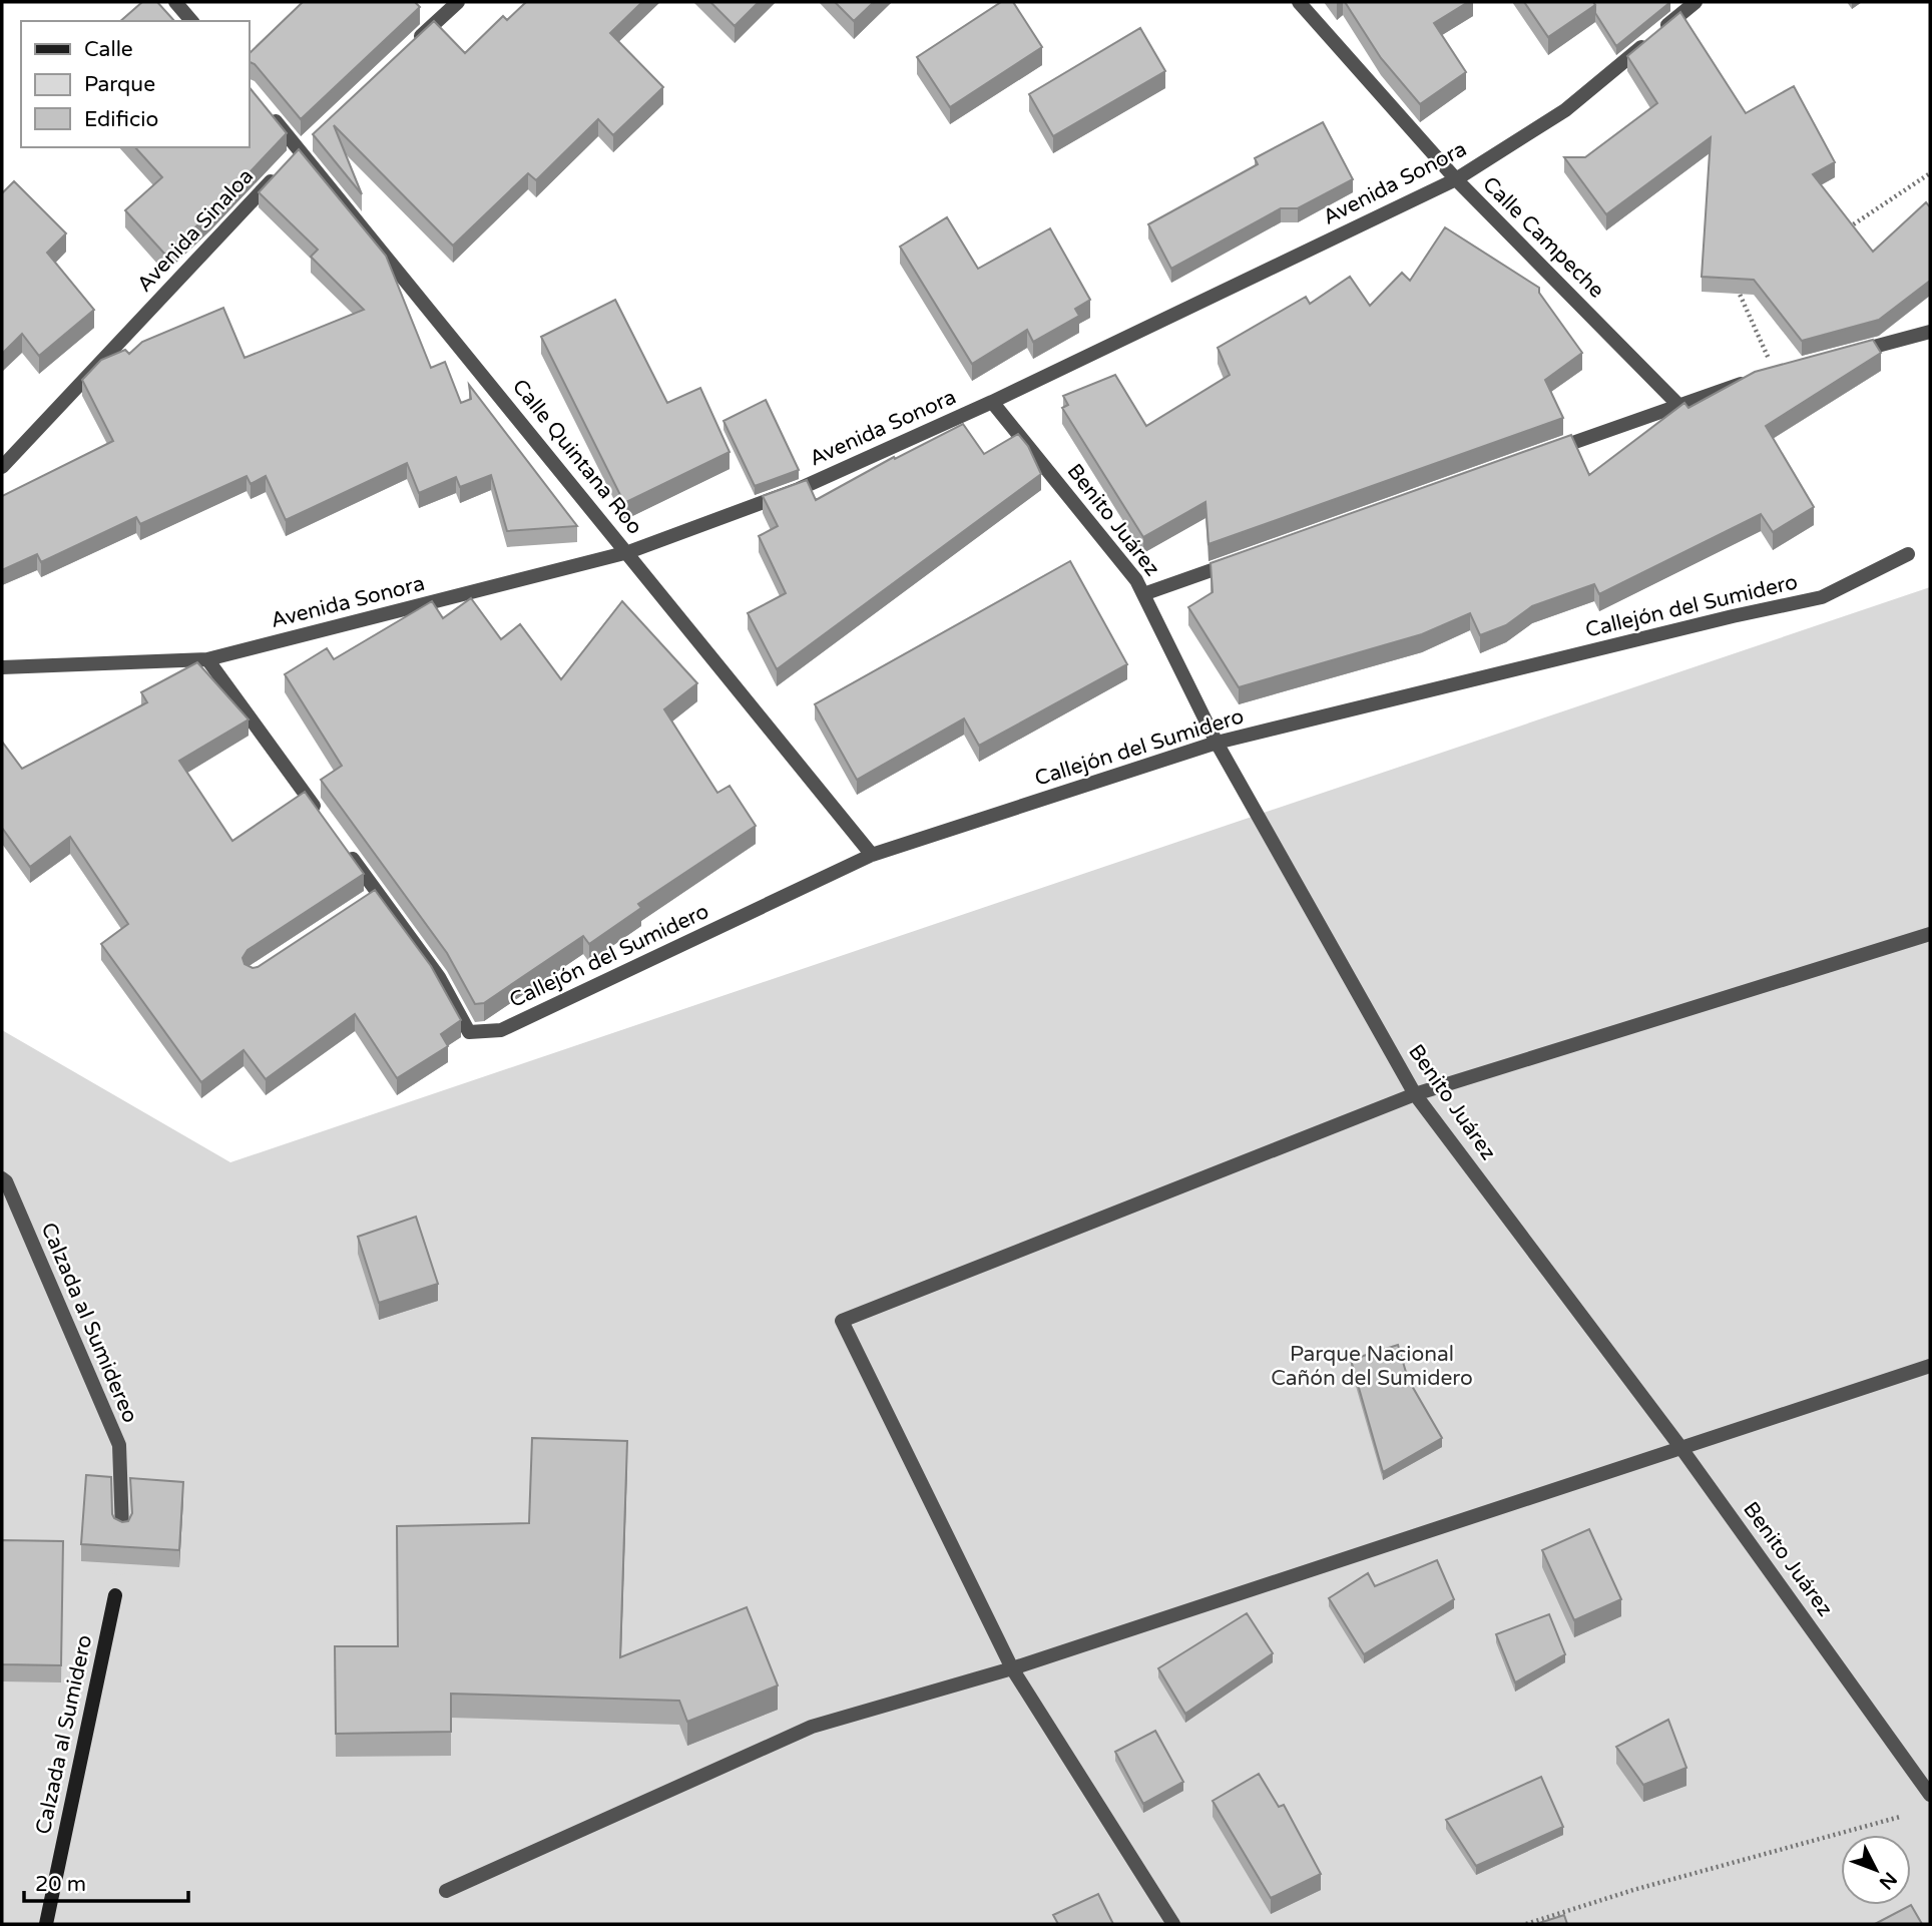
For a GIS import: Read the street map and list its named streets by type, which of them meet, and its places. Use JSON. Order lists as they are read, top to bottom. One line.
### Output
{"streets":{"main road":["Calzada al Sumidero"],"street":["Avenida Sonora","Avenida Sinaloa","Calle Campeche","Calle Quintana Roo","Benito Juárez","Callejón del Sumidero","Calzada al Sumidereo"]},"crossings":[["Avenida Sonora","Calle Campeche"],["Avenida Sonora","Calle Quintana Roo"],["Avenida Sonora","Benito Juárez"],["Avenida Sinaloa","Calle Quintana Roo"],["Calle Quintana Roo","Callejón del Sumidero"],["Benito Juárez","Callejón del Sumidero"]],"parks":["Parque Nacional Cañón del Sumidero"],"legend":["Calle","Parque","Edificio"],"scale_bar":"20 m","north":"bottom right"}
